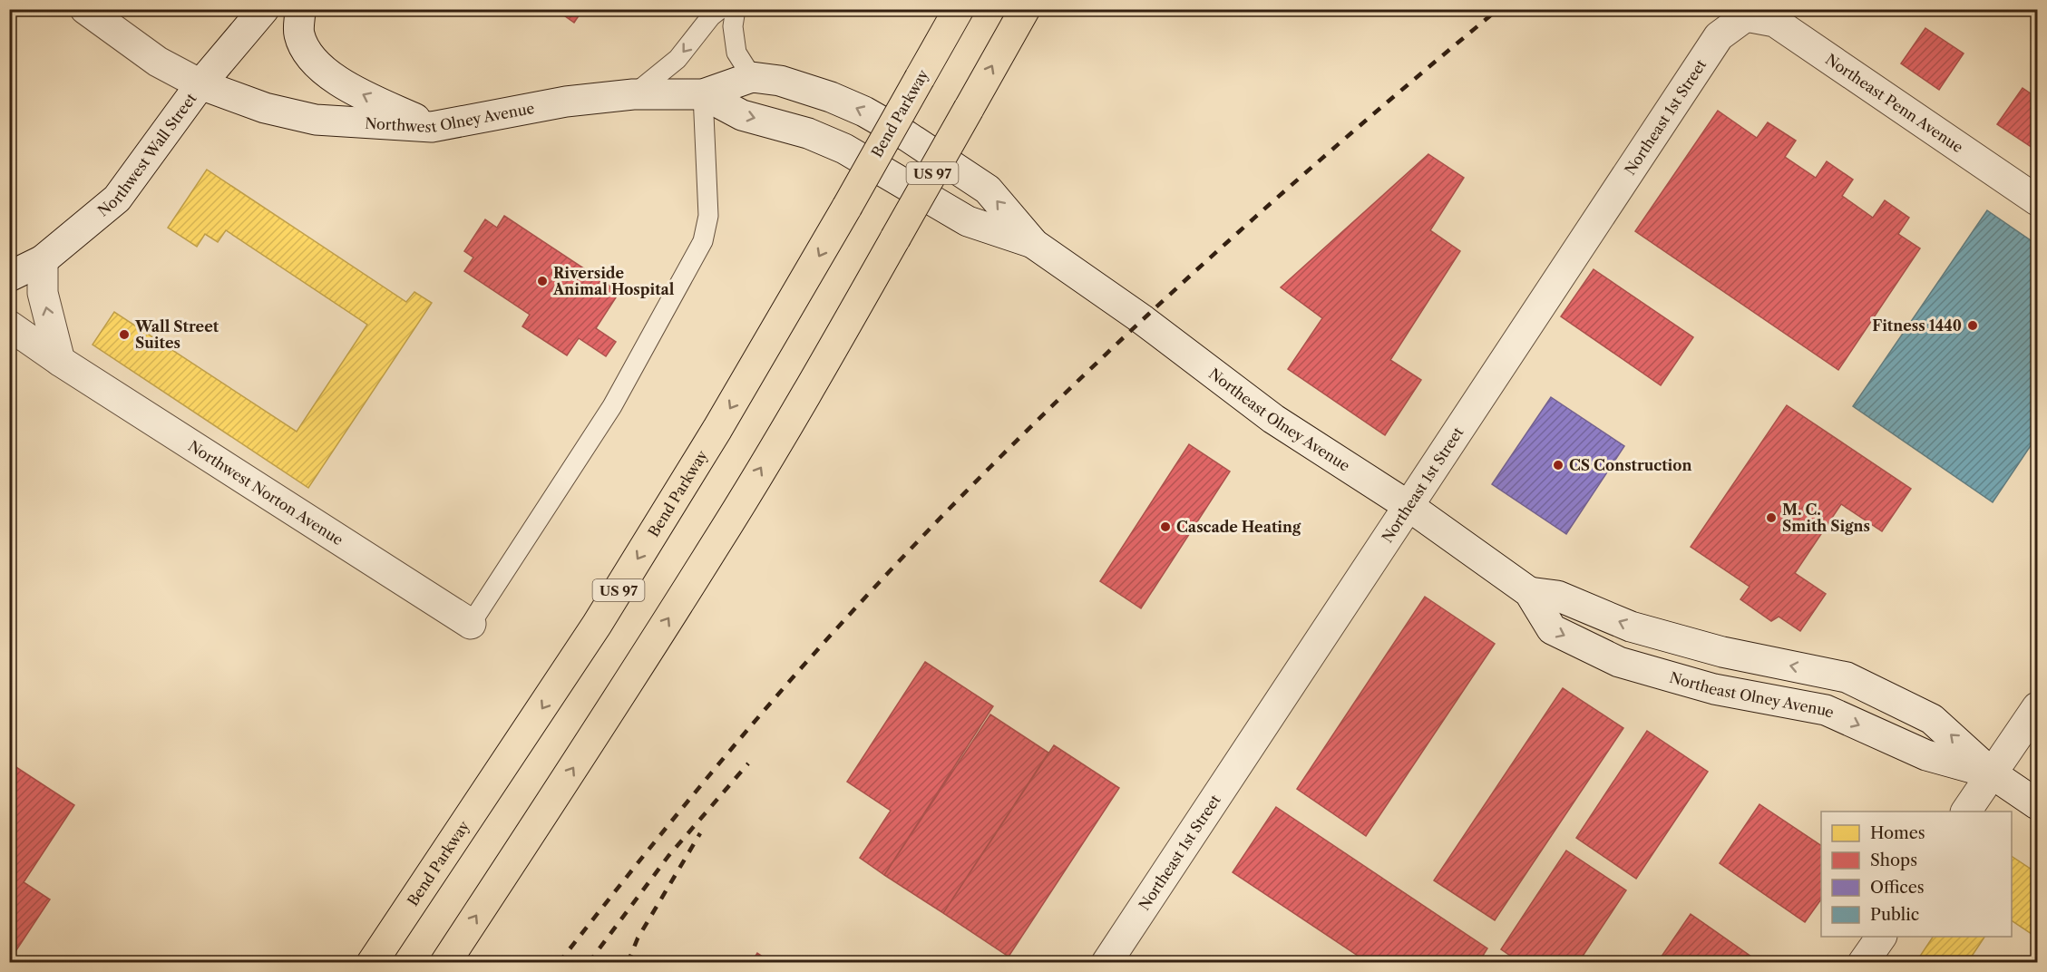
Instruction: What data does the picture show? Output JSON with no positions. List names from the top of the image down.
{
  "streets": {
    "highway": ["Bend Parkway", "US 97"],
    "main road": [
      "Northeast Penn Avenue",
      "Northwest Olney Avenue",
      "Northeast 1st Street",
      "Northwest Wall Street",
      "Northeast Olney Avenue",
      "Northwest Norton Avenue"
    ]
  },
  "crossings": [
    ["Northeast Penn Avenue", "Northeast 1st Street"],
    ["Northwest Olney Avenue", "Northwest Wall Street"],
    ["Northwest Olney Avenue", "Northeast Olney Avenue"],
    ["Northeast 1st Street", "Northeast Olney Avenue"]
  ],
  "places": [
    "Riverside Animal Hospital",
    "Fitness 1440",
    "Wall Street Suites",
    "CS Construction",
    "M. C. Smith Signs",
    "Cascade Heating"
  ],
  "legend": [
    "Homes",
    "Shops",
    "Offices",
    "Public"
  ]
}
